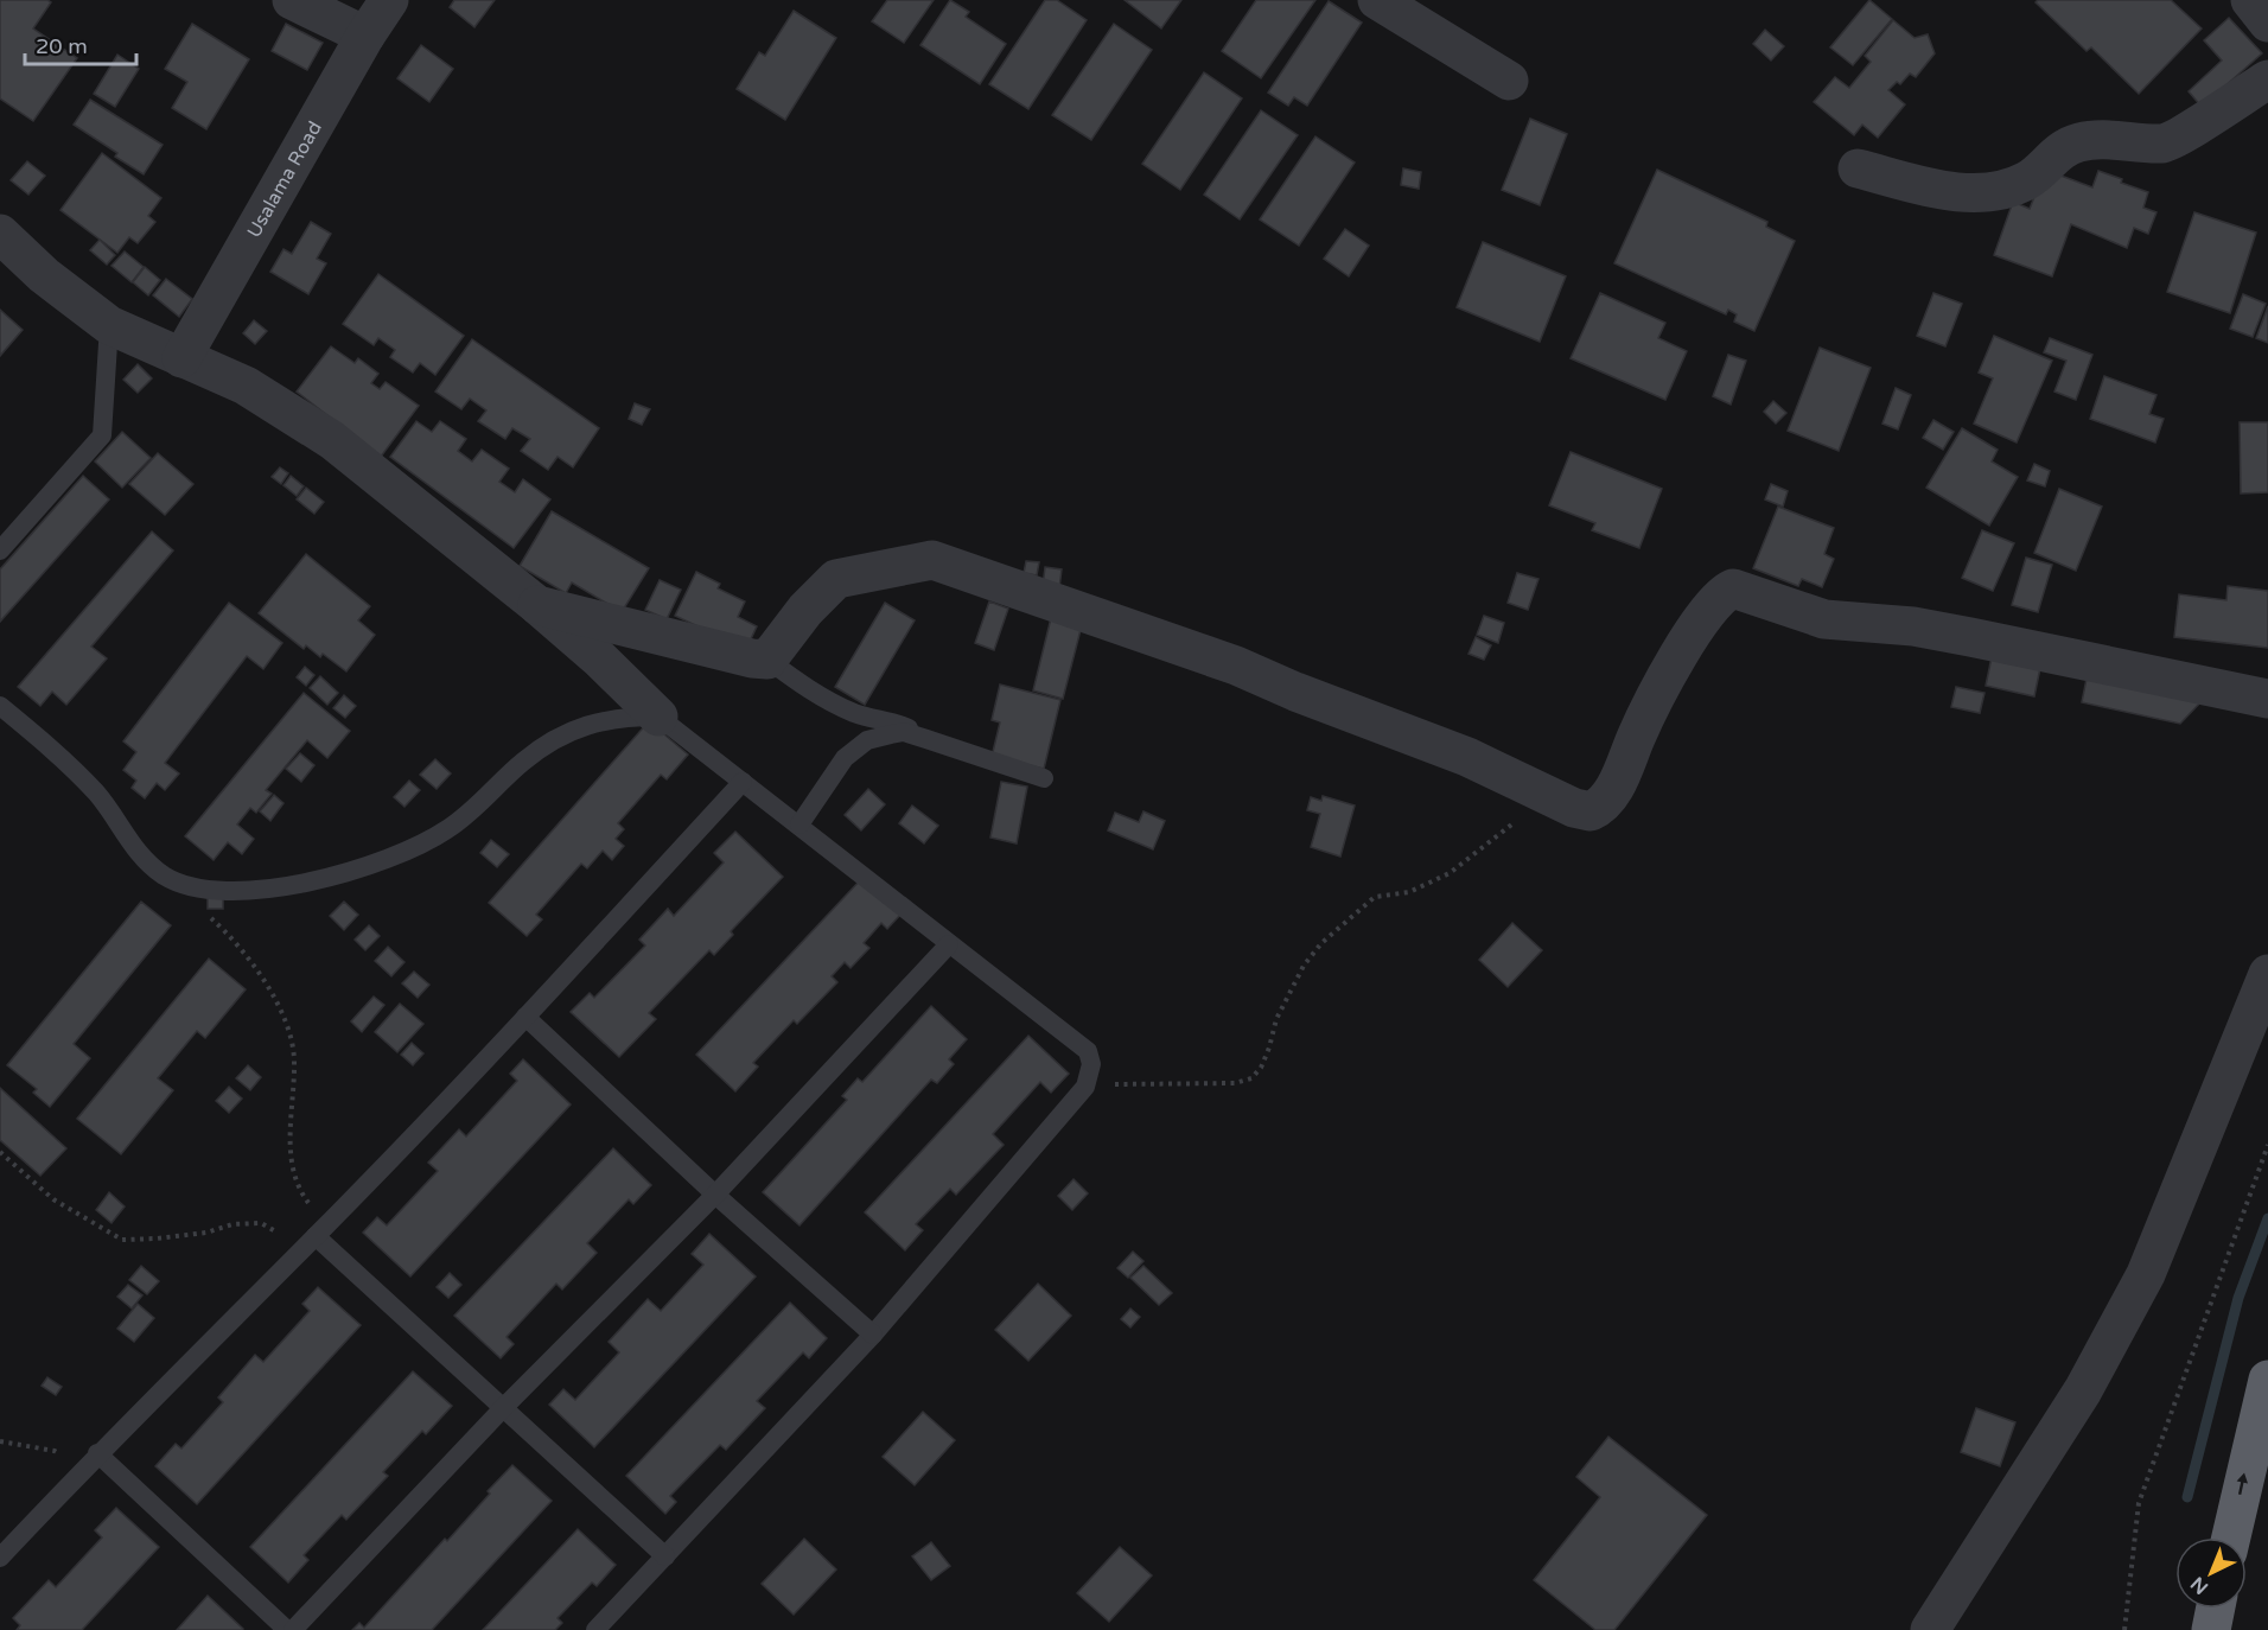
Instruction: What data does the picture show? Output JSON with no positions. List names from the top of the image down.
{
  "streets": {
    "street": ["Usalama Road"]
  },
  "scale_bar": "20 m",
  "north": "bottom left"
}
